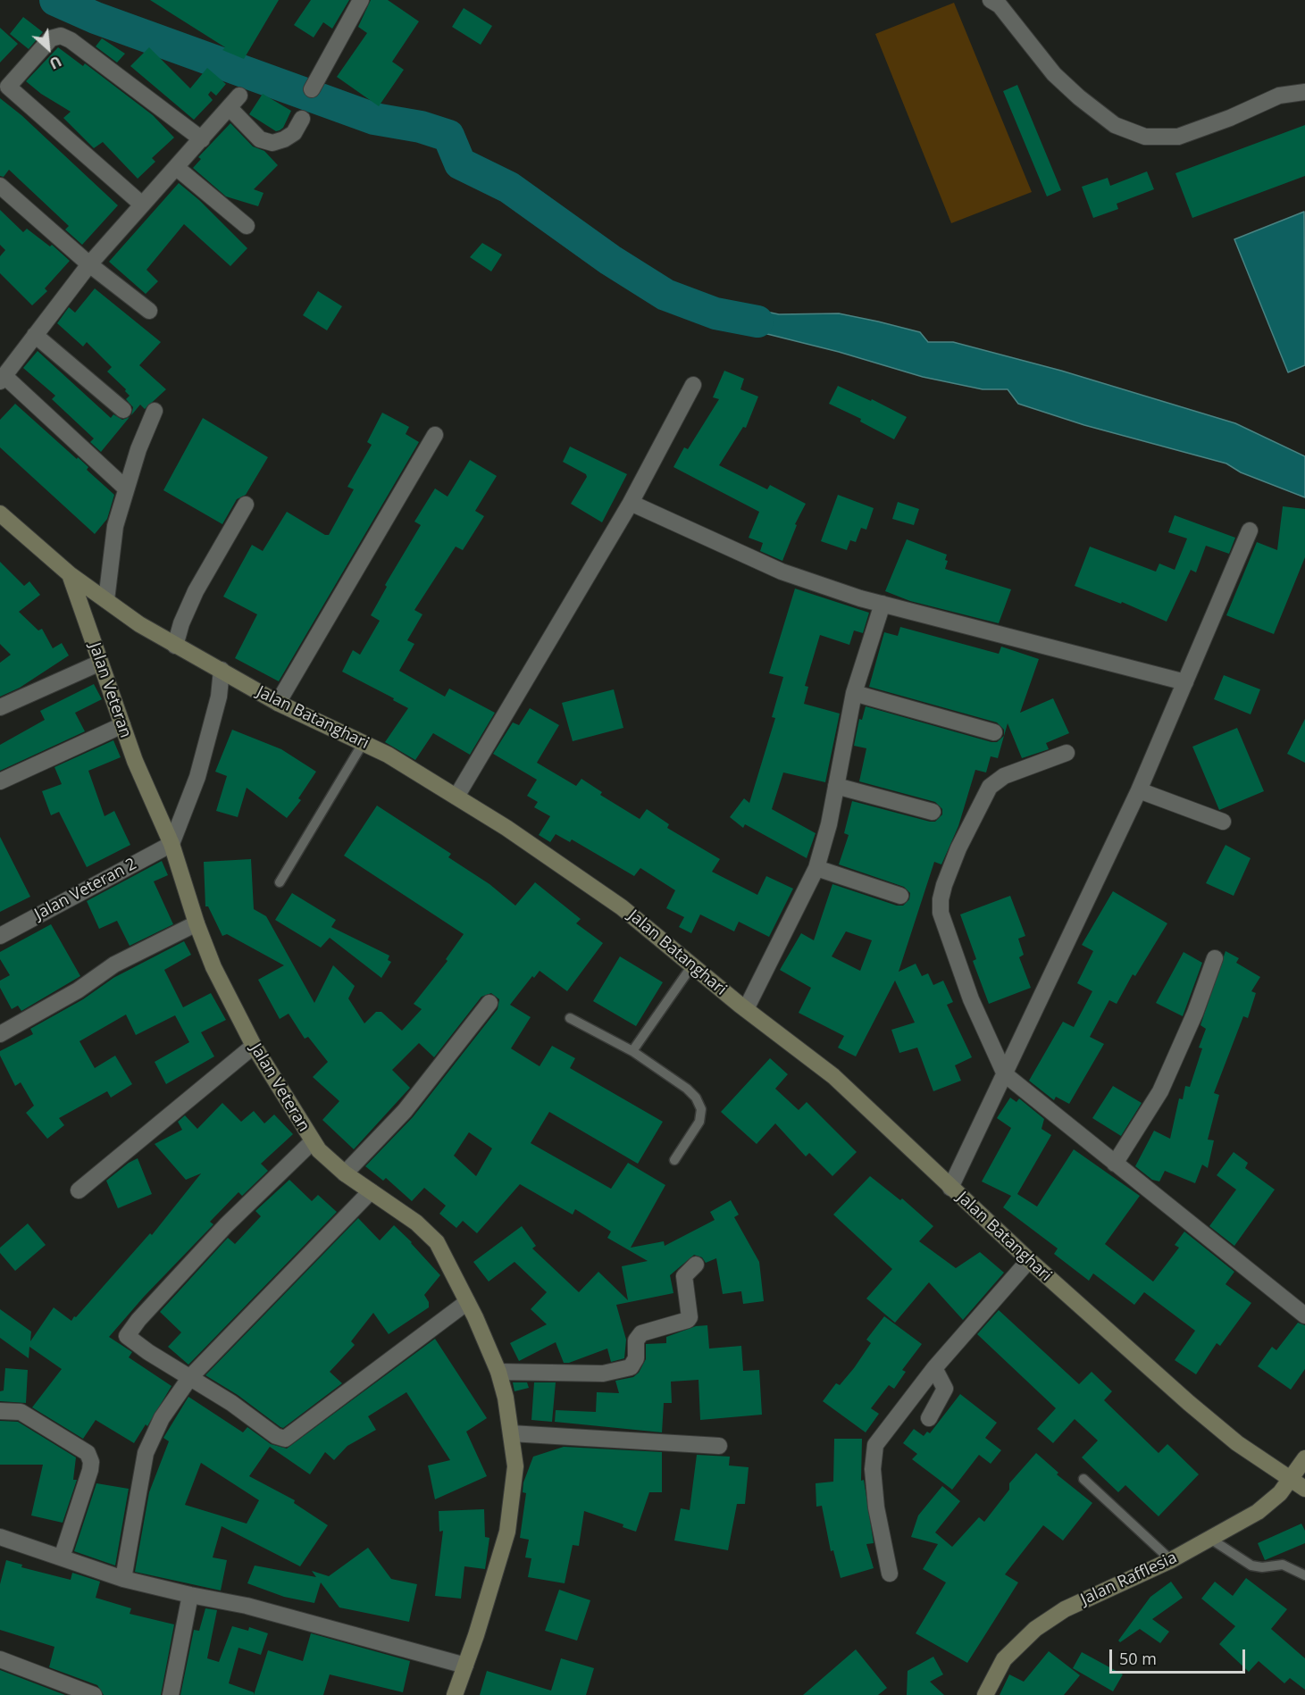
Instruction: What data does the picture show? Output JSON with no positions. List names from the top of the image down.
{
  "streets": {
    "street": [
      "Jalan Veteran",
      "Jalan Batanghari",
      "Jalan Veteran 2",
      "Jalan Rafflesia"
    ]
  },
  "crossings": [
    ["Jalan Veteran", "Jalan Batanghari"],
    ["Jalan Veteran", "Jalan Veteran 2"],
    ["Jalan Batanghari", "Jalan Rafflesia"]
  ],
  "scale_bar": "50 m",
  "north": "bottom right"
}
